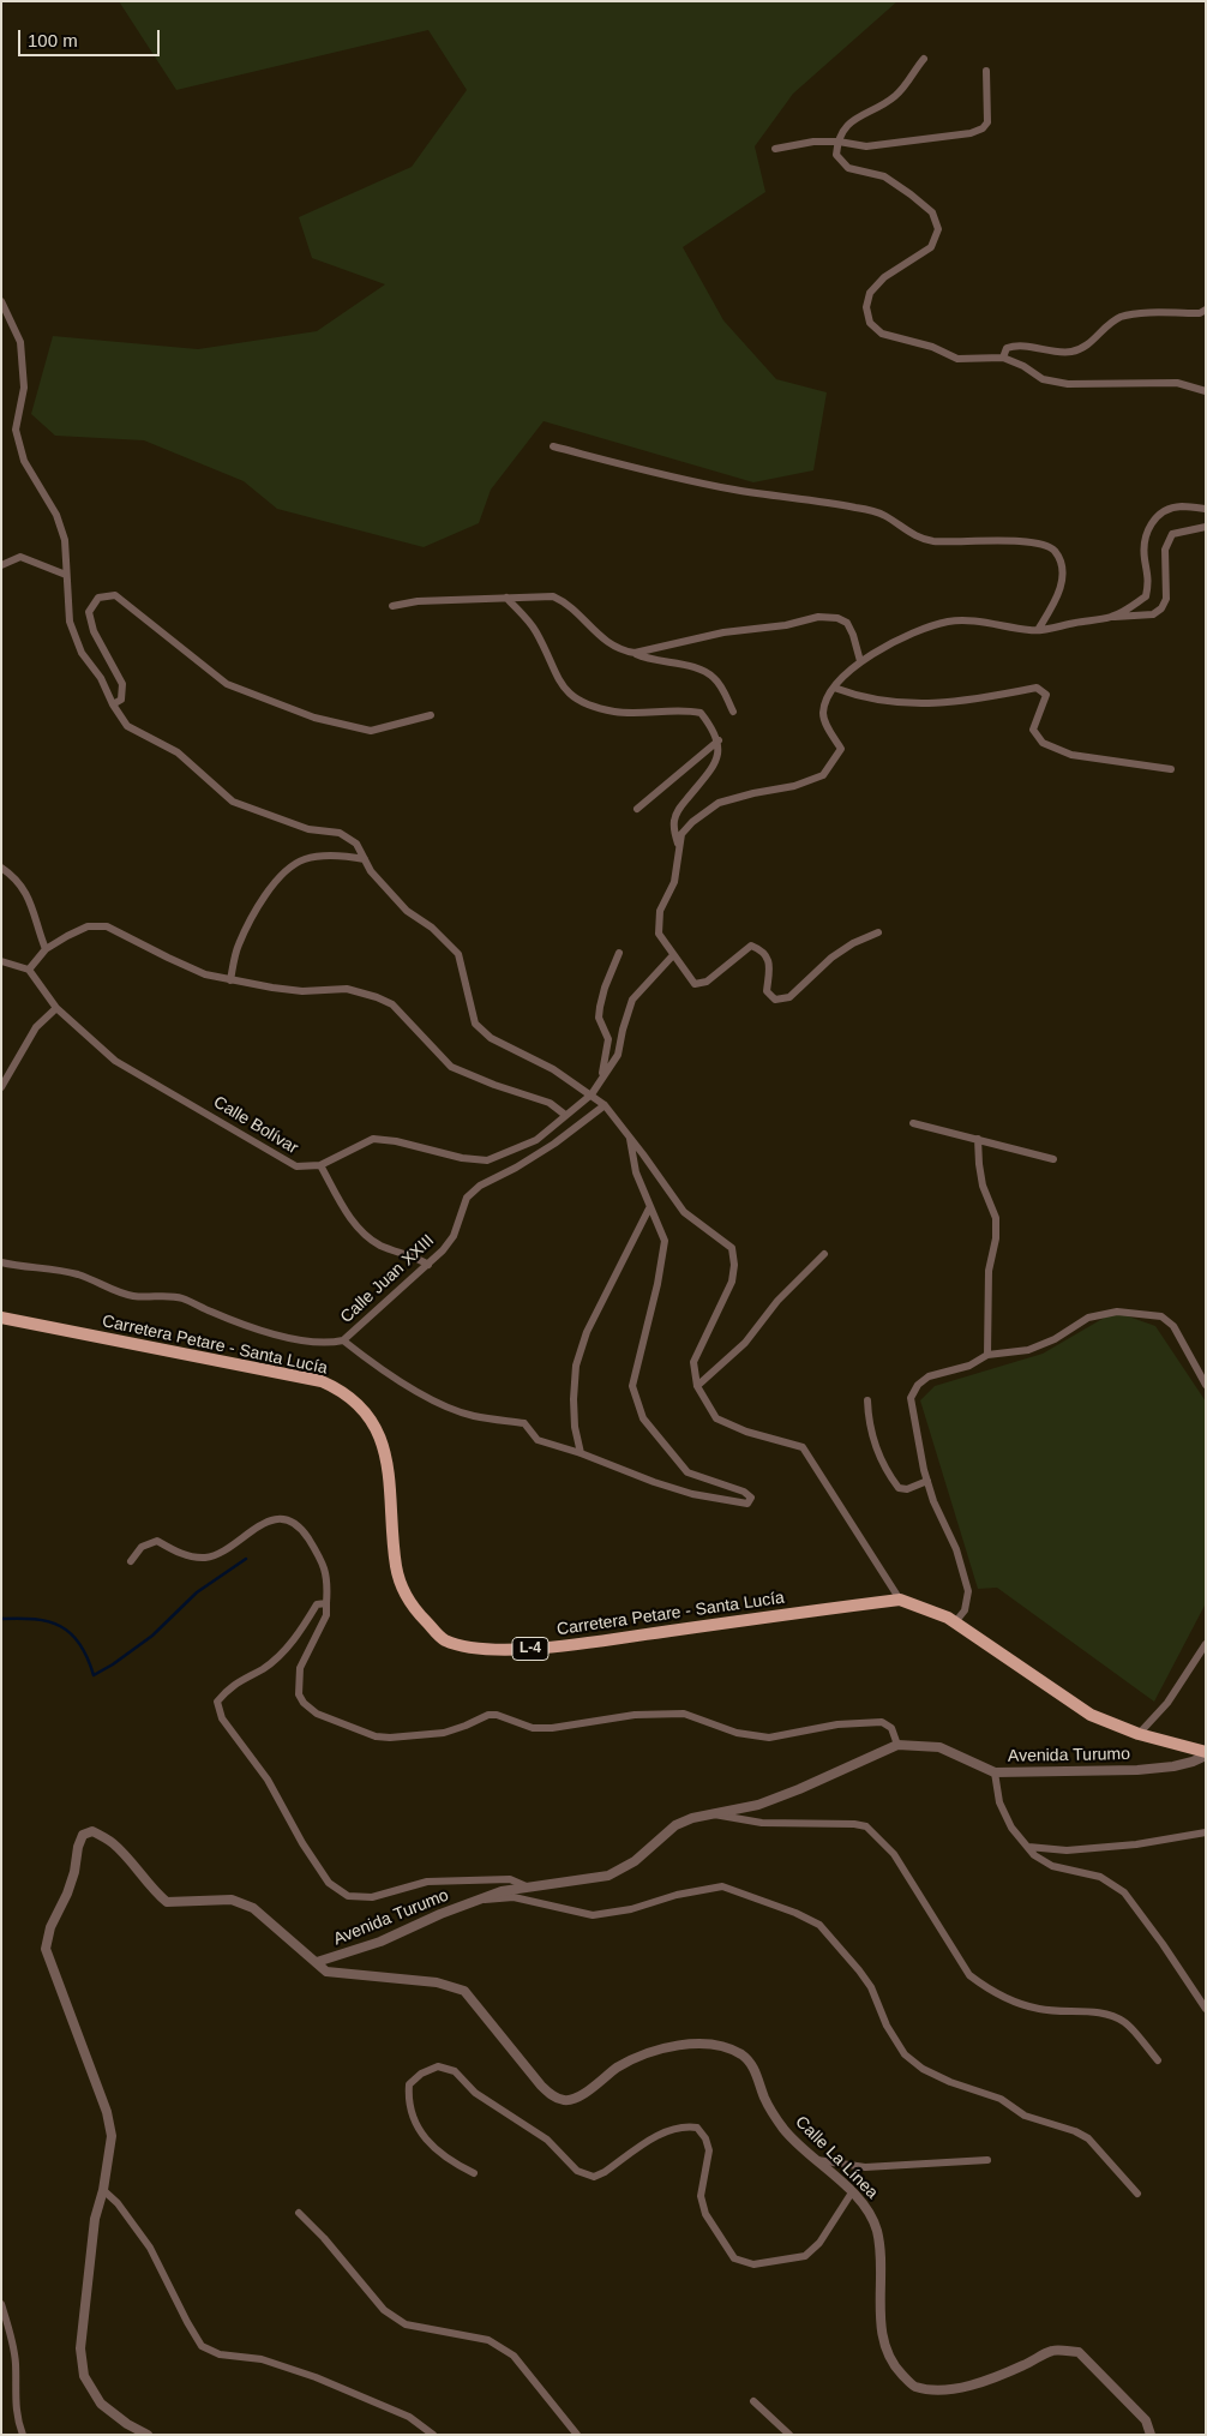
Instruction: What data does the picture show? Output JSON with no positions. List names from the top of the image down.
{
  "streets": {
    "main road": ["Carretera Petare - Santa Lucía", "L-4"],
    "street": [
      "Calle Bolívar",
      "Calle Juan XXIII",
      "Avenida Turumo",
      "Calle La Línea"
    ]
  },
  "crossings": [
    ["Carretera Petare - Santa Lucía", "Avenida Turumo"],
    ["Avenida Turumo", "Calle La Línea"]
  ],
  "scale_bar": "100 m"
}
